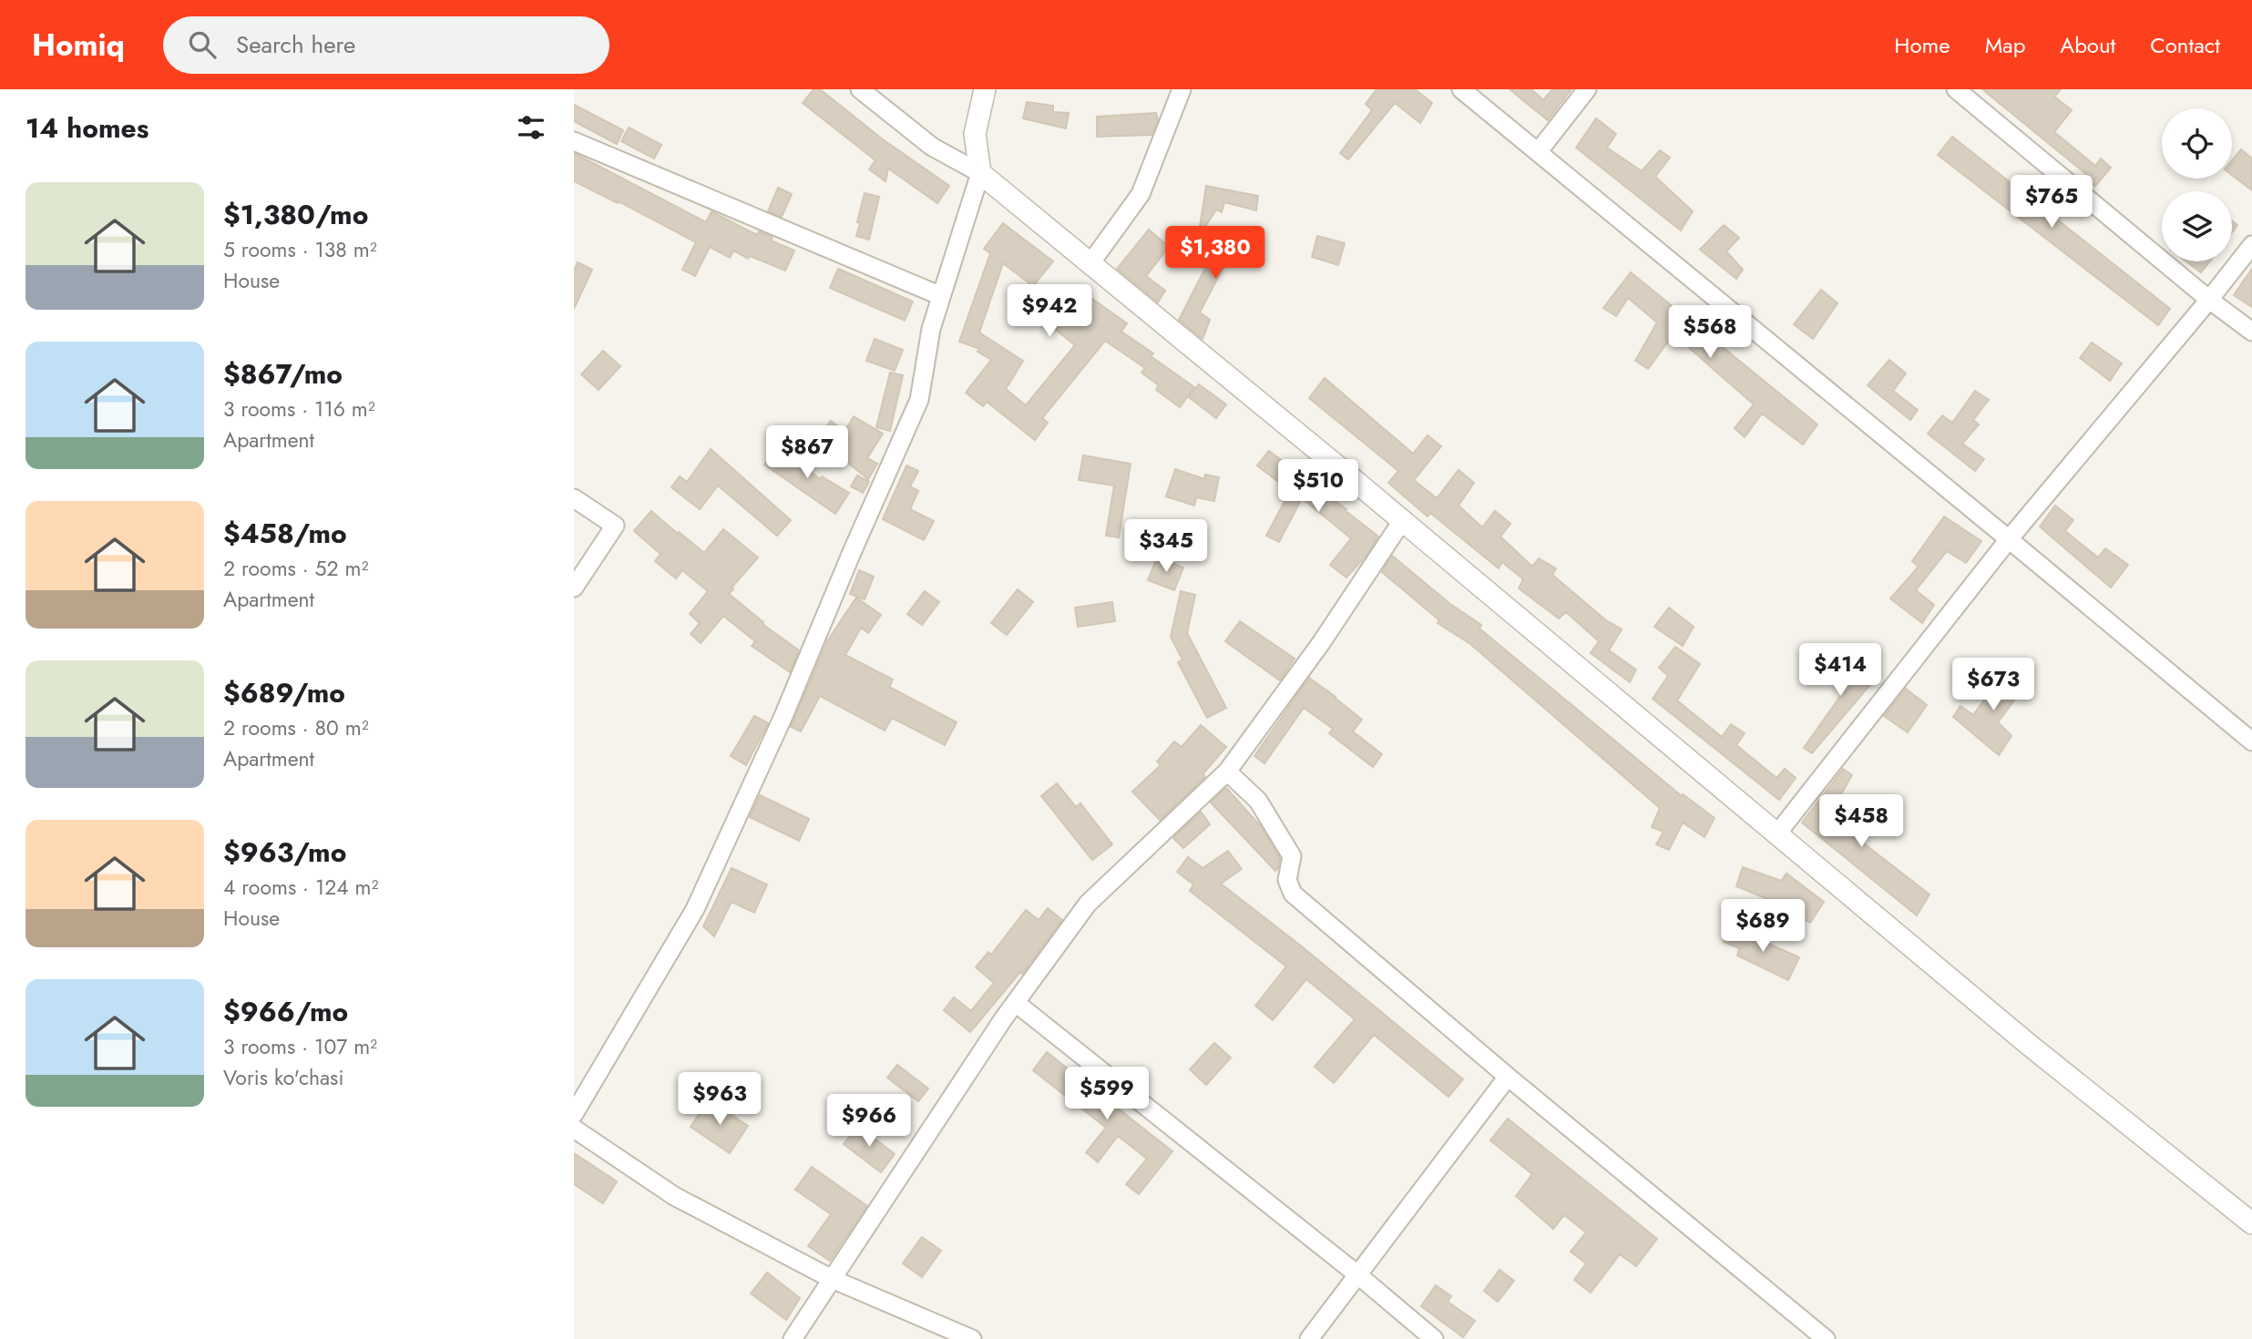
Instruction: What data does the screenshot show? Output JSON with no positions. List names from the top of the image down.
{
  "page": {
    "header": "Homiq",
    "search": "Search here",
    "nav": [
      "Home",
      "Map",
      "About",
      "Contact"
    ],
    "heading": "14 homes",
    "list": [
      {
        "name": "$1,380/mo",
        "note": "5 rooms · 138 m² · House"
      },
      {
        "name": "$867/mo",
        "note": "3 rooms · 116 m² · Apartment"
      },
      {
        "name": "$458/mo",
        "note": "2 rooms · 52 m² · Apartment"
      },
      {
        "name": "$689/mo",
        "note": "2 rooms · 80 m² · Apartment"
      },
      {
        "name": "$963/mo",
        "note": "4 rooms · 124 m² · House"
      },
      {
        "name": "$966/mo",
        "note": "3 rooms · 107 m² · Voris ko'chasi"
      }
    ],
    "price": [
      "$765",
      "$1,380",
      "$942",
      "$568",
      "$867",
      "$510",
      "$345",
      "$414",
      "$673",
      "$458",
      "$689",
      "$599",
      "$963",
      "$966"
    ]
  }
}
